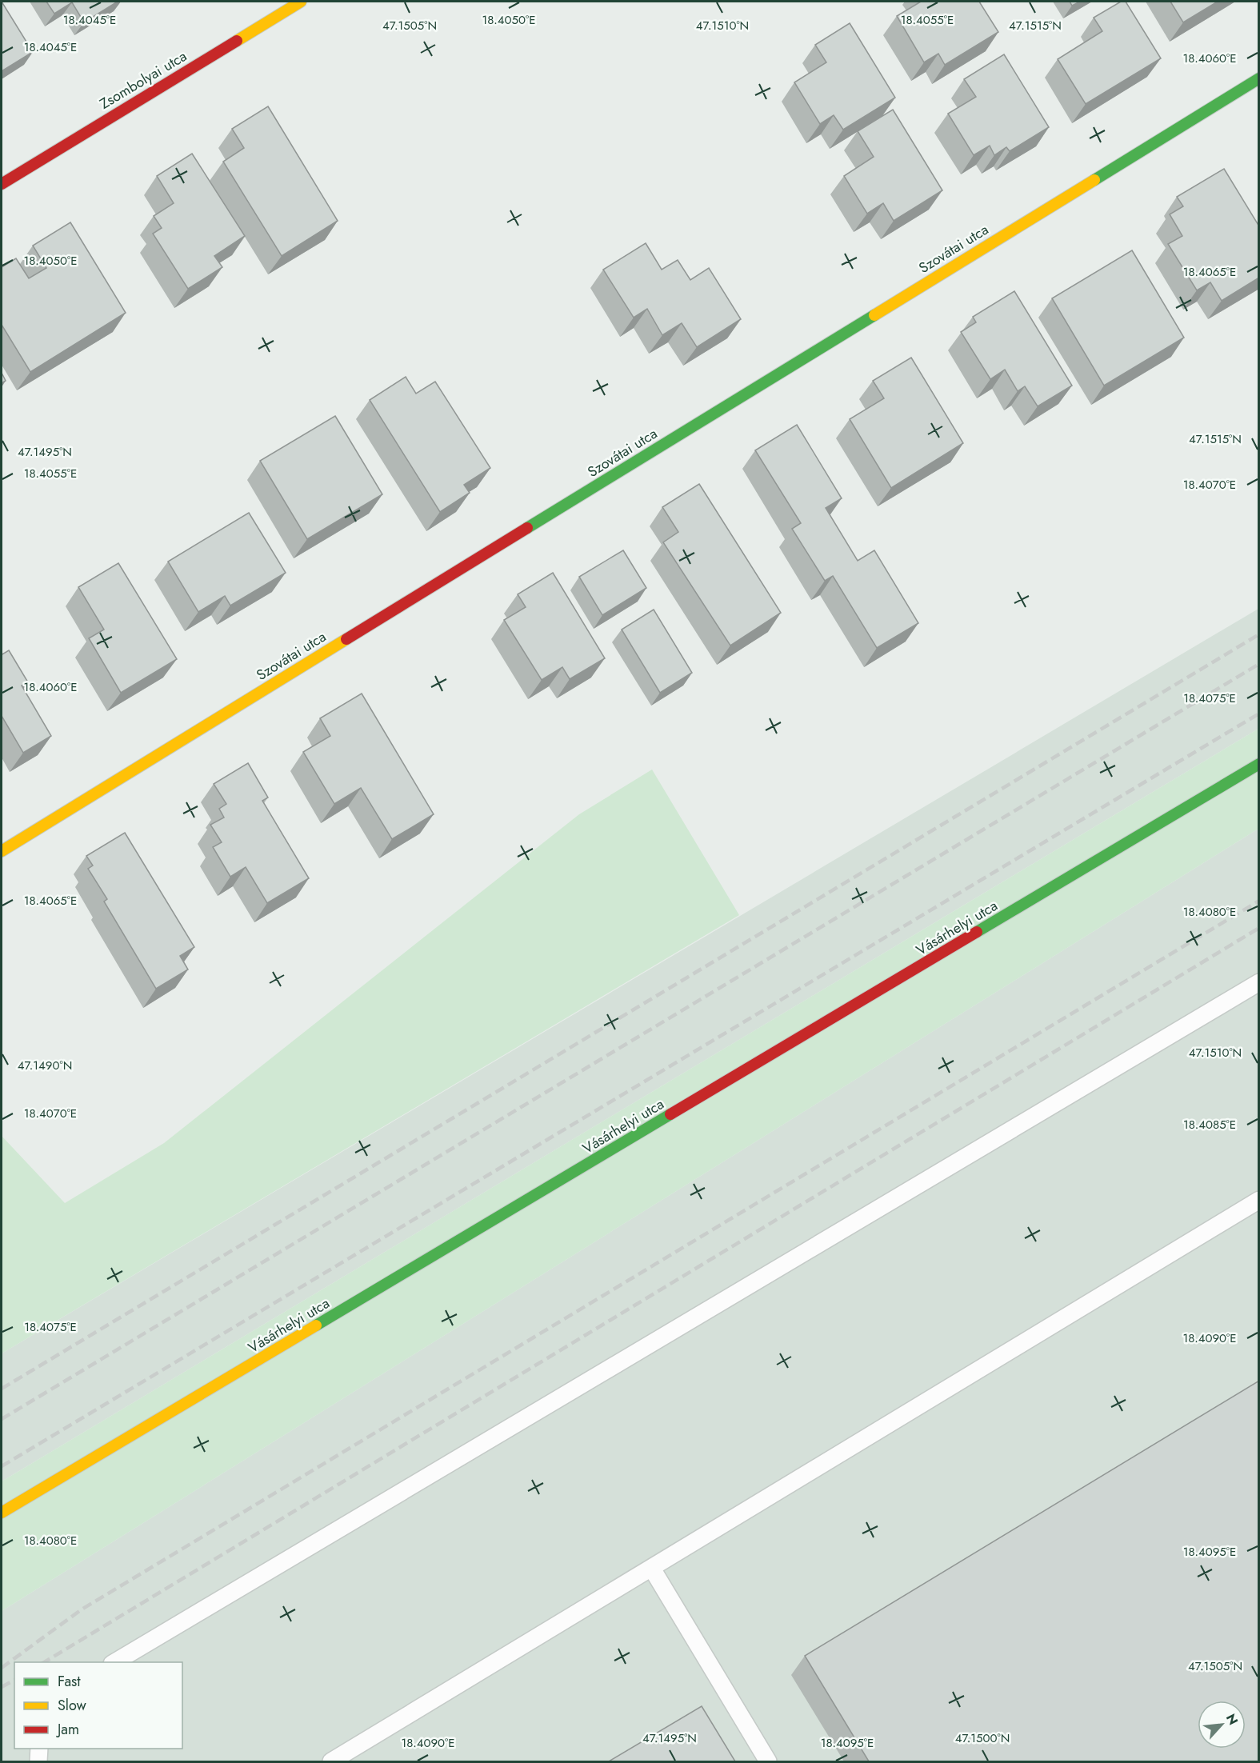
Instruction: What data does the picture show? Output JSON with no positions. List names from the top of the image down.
{
  "streets": {
    "street": ["Zsombolyai utca", "Szovátai utca", "Vásárhelyi utca"]
  },
  "legend": ["Fast", "Slow", "Jam"],
  "north": "top right",
  "coordinates": [
    "18.4045°E",
    "18.4050°E",
    "18.4055°E",
    "47.1505°N",
    "47.1510°N",
    "47.1515°N",
    "18.4060°E",
    "18.4065°E",
    "47.1495°N",
    "18.4070°E",
    "18.4075°E",
    "18.4080°E",
    "47.1490°N",
    "18.4085°E",
    "18.4090°E",
    "18.4095°E",
    "47.1500°N"
  ]
}
